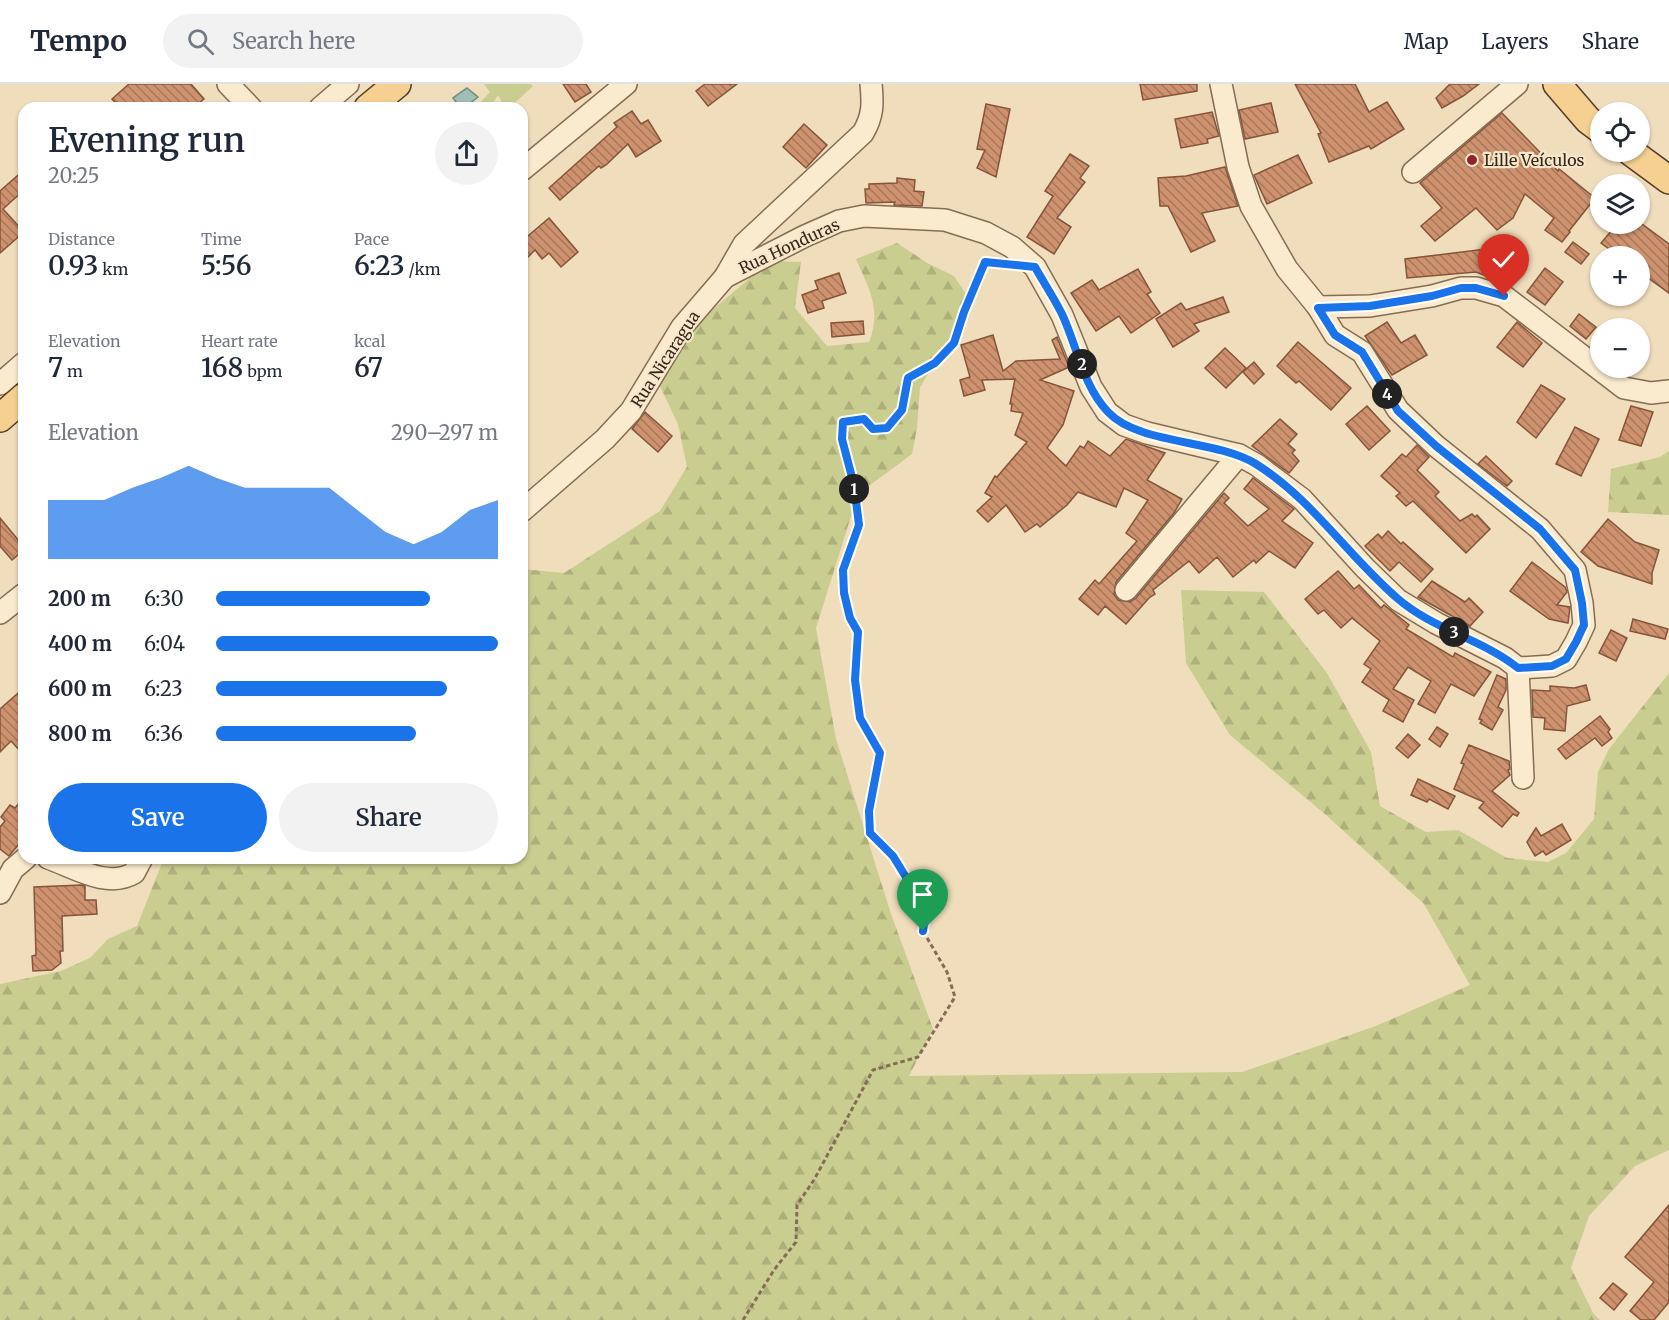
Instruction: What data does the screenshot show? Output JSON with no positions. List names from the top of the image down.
{
  "streets": {
    "street": ["Rua Honduras", "Rua Nicaragua"]
  },
  "crossings": [
    ["Rua Honduras", "Rua Nicaragua"]
  ],
  "places": ["Lille Veículos"],
  "page": {
    "header": "Tempo",
    "search": "Search here",
    "nav": ["Map", "Layers", "Share"],
    "map_buttons": ["+", "−"],
    "heading": ["Evening run", "20:25"],
    "stats": [
      ["Distance", "0.93 km"],
      ["Time", "5:56"],
      ["Pace", "6:23 /km"],
      ["Elevation", "7 m"],
      ["Heart rate", "168 bpm"],
      ["kcal", "67"]
    ],
    "pins": [
      "2",
      "4",
      "1",
      "3"
    ],
    "chart": ["Elevation", "290–297 m"],
    "list": [
      {
        "name": "200 m",
        "note": "6:30"
      },
      {
        "name": "400 m",
        "note": "6:04"
      },
      {
        "name": "600 m",
        "note": "6:23"
      },
      {
        "name": "800 m",
        "note": "6:36"
      }
    ],
    "buttons": ["Save", "Share"]
  }
}
